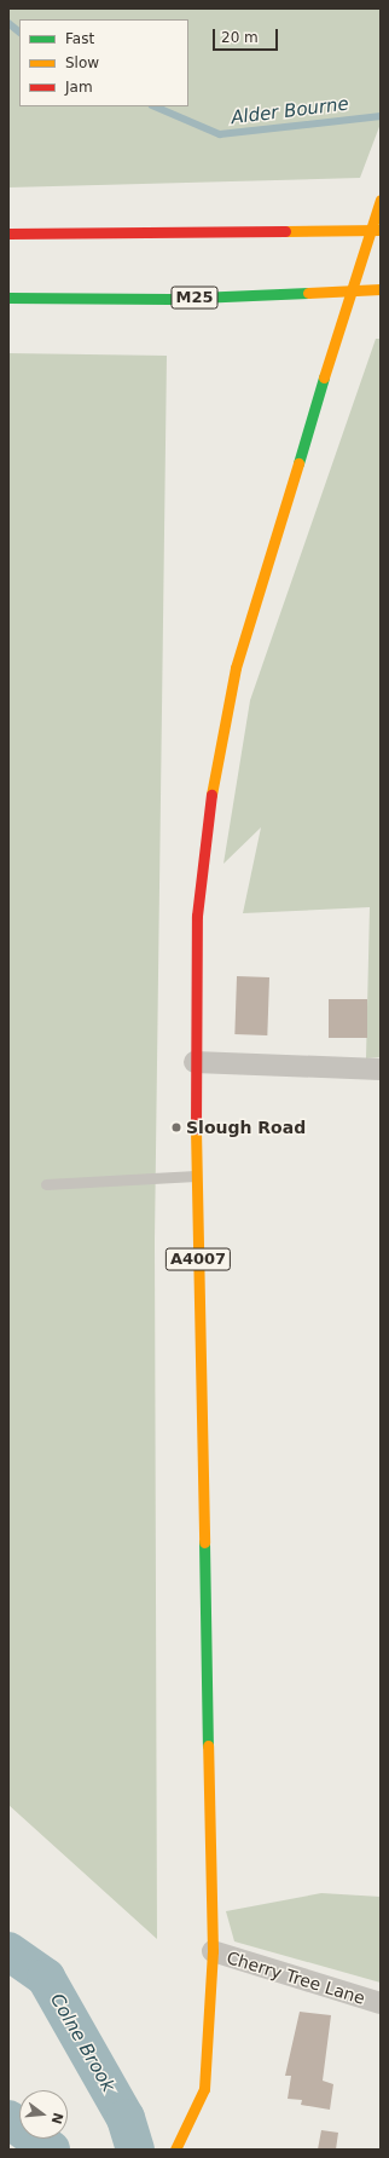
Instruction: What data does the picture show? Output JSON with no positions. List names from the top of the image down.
{
  "streets": {
    "main road": ["M25", "A4007"],
    "street": ["Cherry Tree Lane"]
  },
  "crossings": [
    ["A4007", "Cherry Tree Lane"]
  ],
  "water": ["Alder Bourne", "Colne Brook"],
  "places": ["Slough Road"],
  "legend": ["Fast", "Slow", "Jam"],
  "scale_bar": "20 m",
  "north": "right"
}
